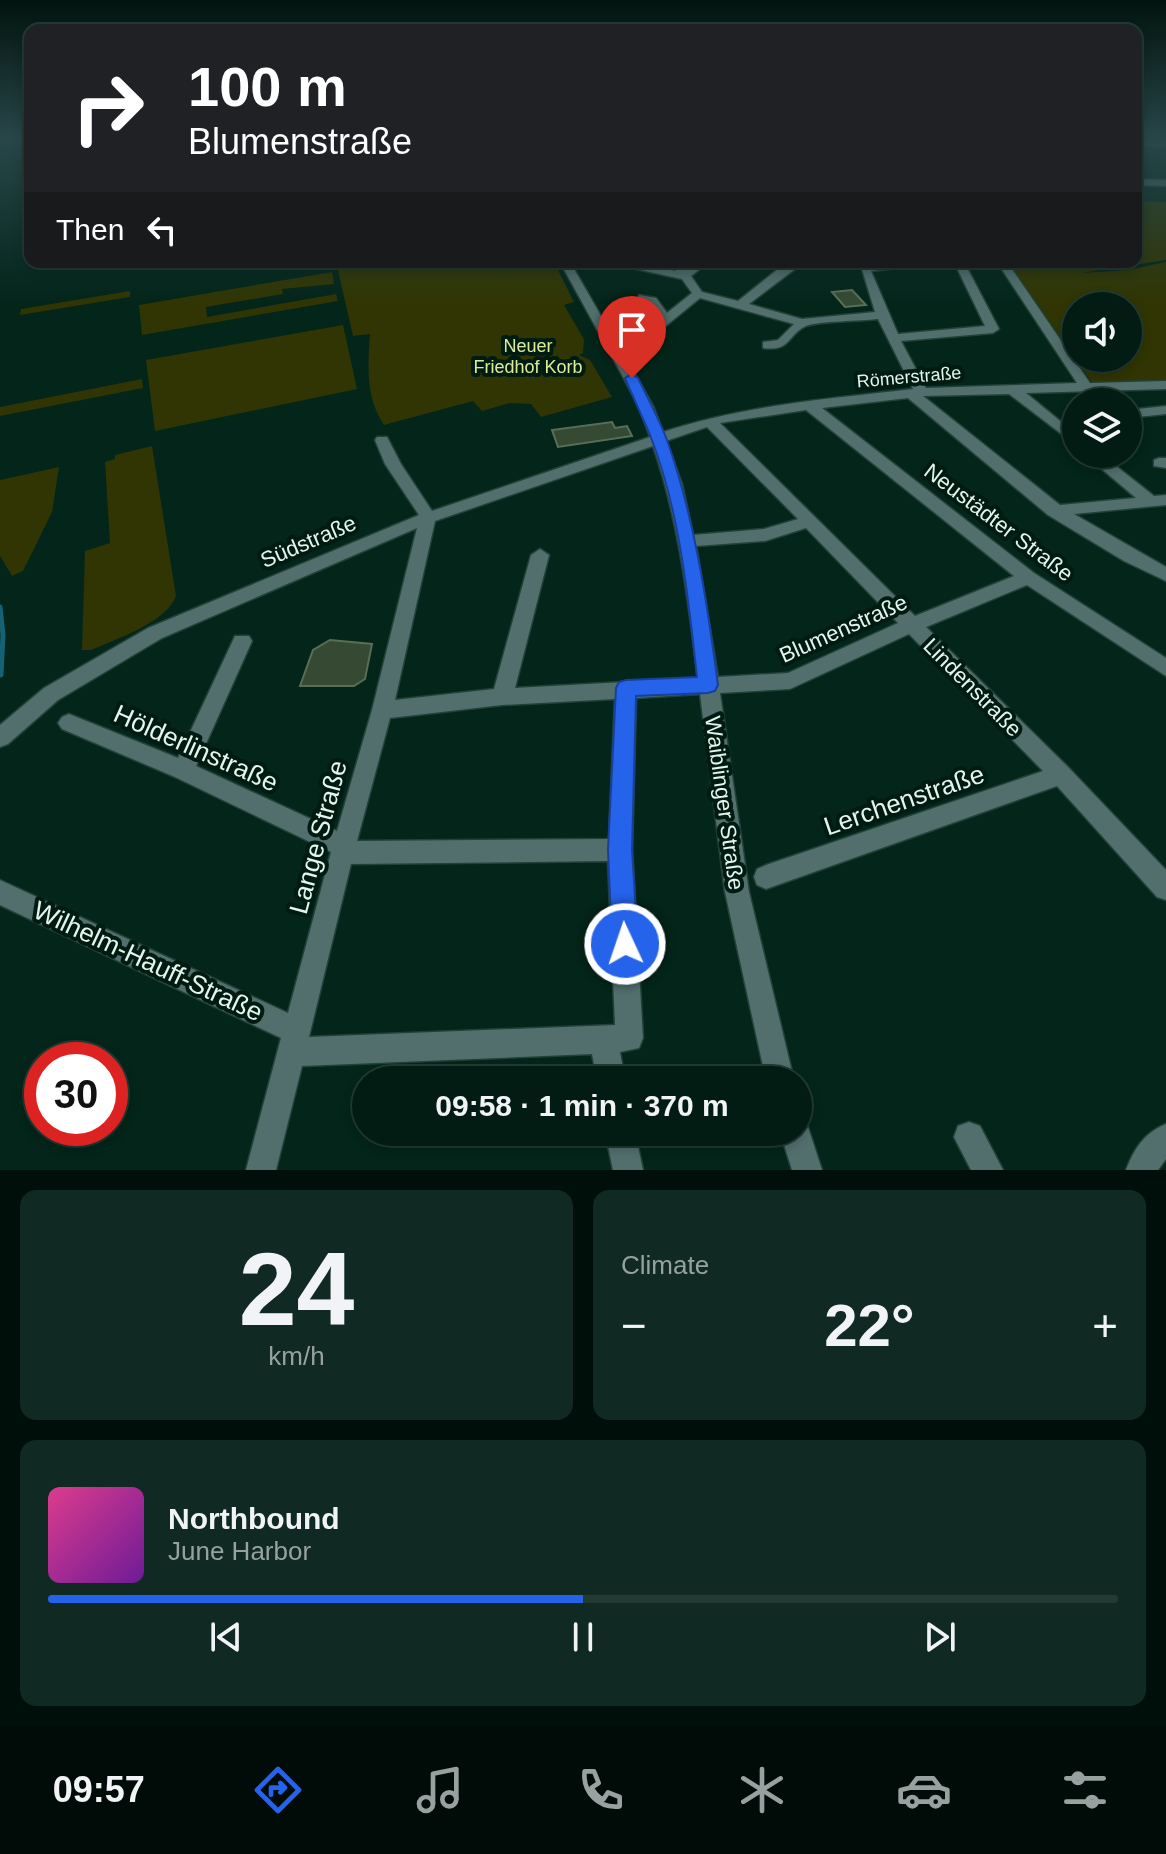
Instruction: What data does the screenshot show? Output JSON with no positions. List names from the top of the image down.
{
  "streets": {
    "street": [
      "Römerstraße",
      "Neustädter Straße",
      "Südstraße",
      "Blumenstraße",
      "Lindenstraße",
      "Hölderlinstraße",
      "Lerchenstraße",
      "Waiblinger Straße",
      "Lange Straße",
      "Wilhelm-Hauff-Straße"
    ]
  },
  "crossings": [
    ["Römerstraße", "Neustädter Straße"],
    ["Römerstraße", "Südstraße"],
    ["Römerstraße", "Lindenstraße"],
    ["Römerstraße", "Waiblinger Straße"],
    ["Neustädter Straße", "Blumenstraße"],
    ["Südstraße", "Waiblinger Straße"],
    ["Südstraße", "Lange Straße"],
    ["Blumenstraße", "Lindenstraße"],
    ["Blumenstraße", "Waiblinger Straße"],
    ["Blumenstraße", "Lange Straße"],
    ["Lindenstraße", "Lerchenstraße"],
    ["Hölderlinstraße", "Lange Straße"],
    ["Lange Straße", "Wilhelm-Hauff-Straße"]
  ],
  "parks": ["Neuer Friedhof Korb"],
  "page": {
    "turn": ["100 m", "Blumenstraße"],
    "then": "Then",
    "limit": "30",
    "trip": "09:58 · 1 min · 370 m",
    "tile": [
      ["24", "km/h"],
      "Climate"
    ],
    "heat": ["−", "22°", "+"],
    "song": ["Northbound", "June Harbor"],
    "tabs": "09:57"
  }
}
